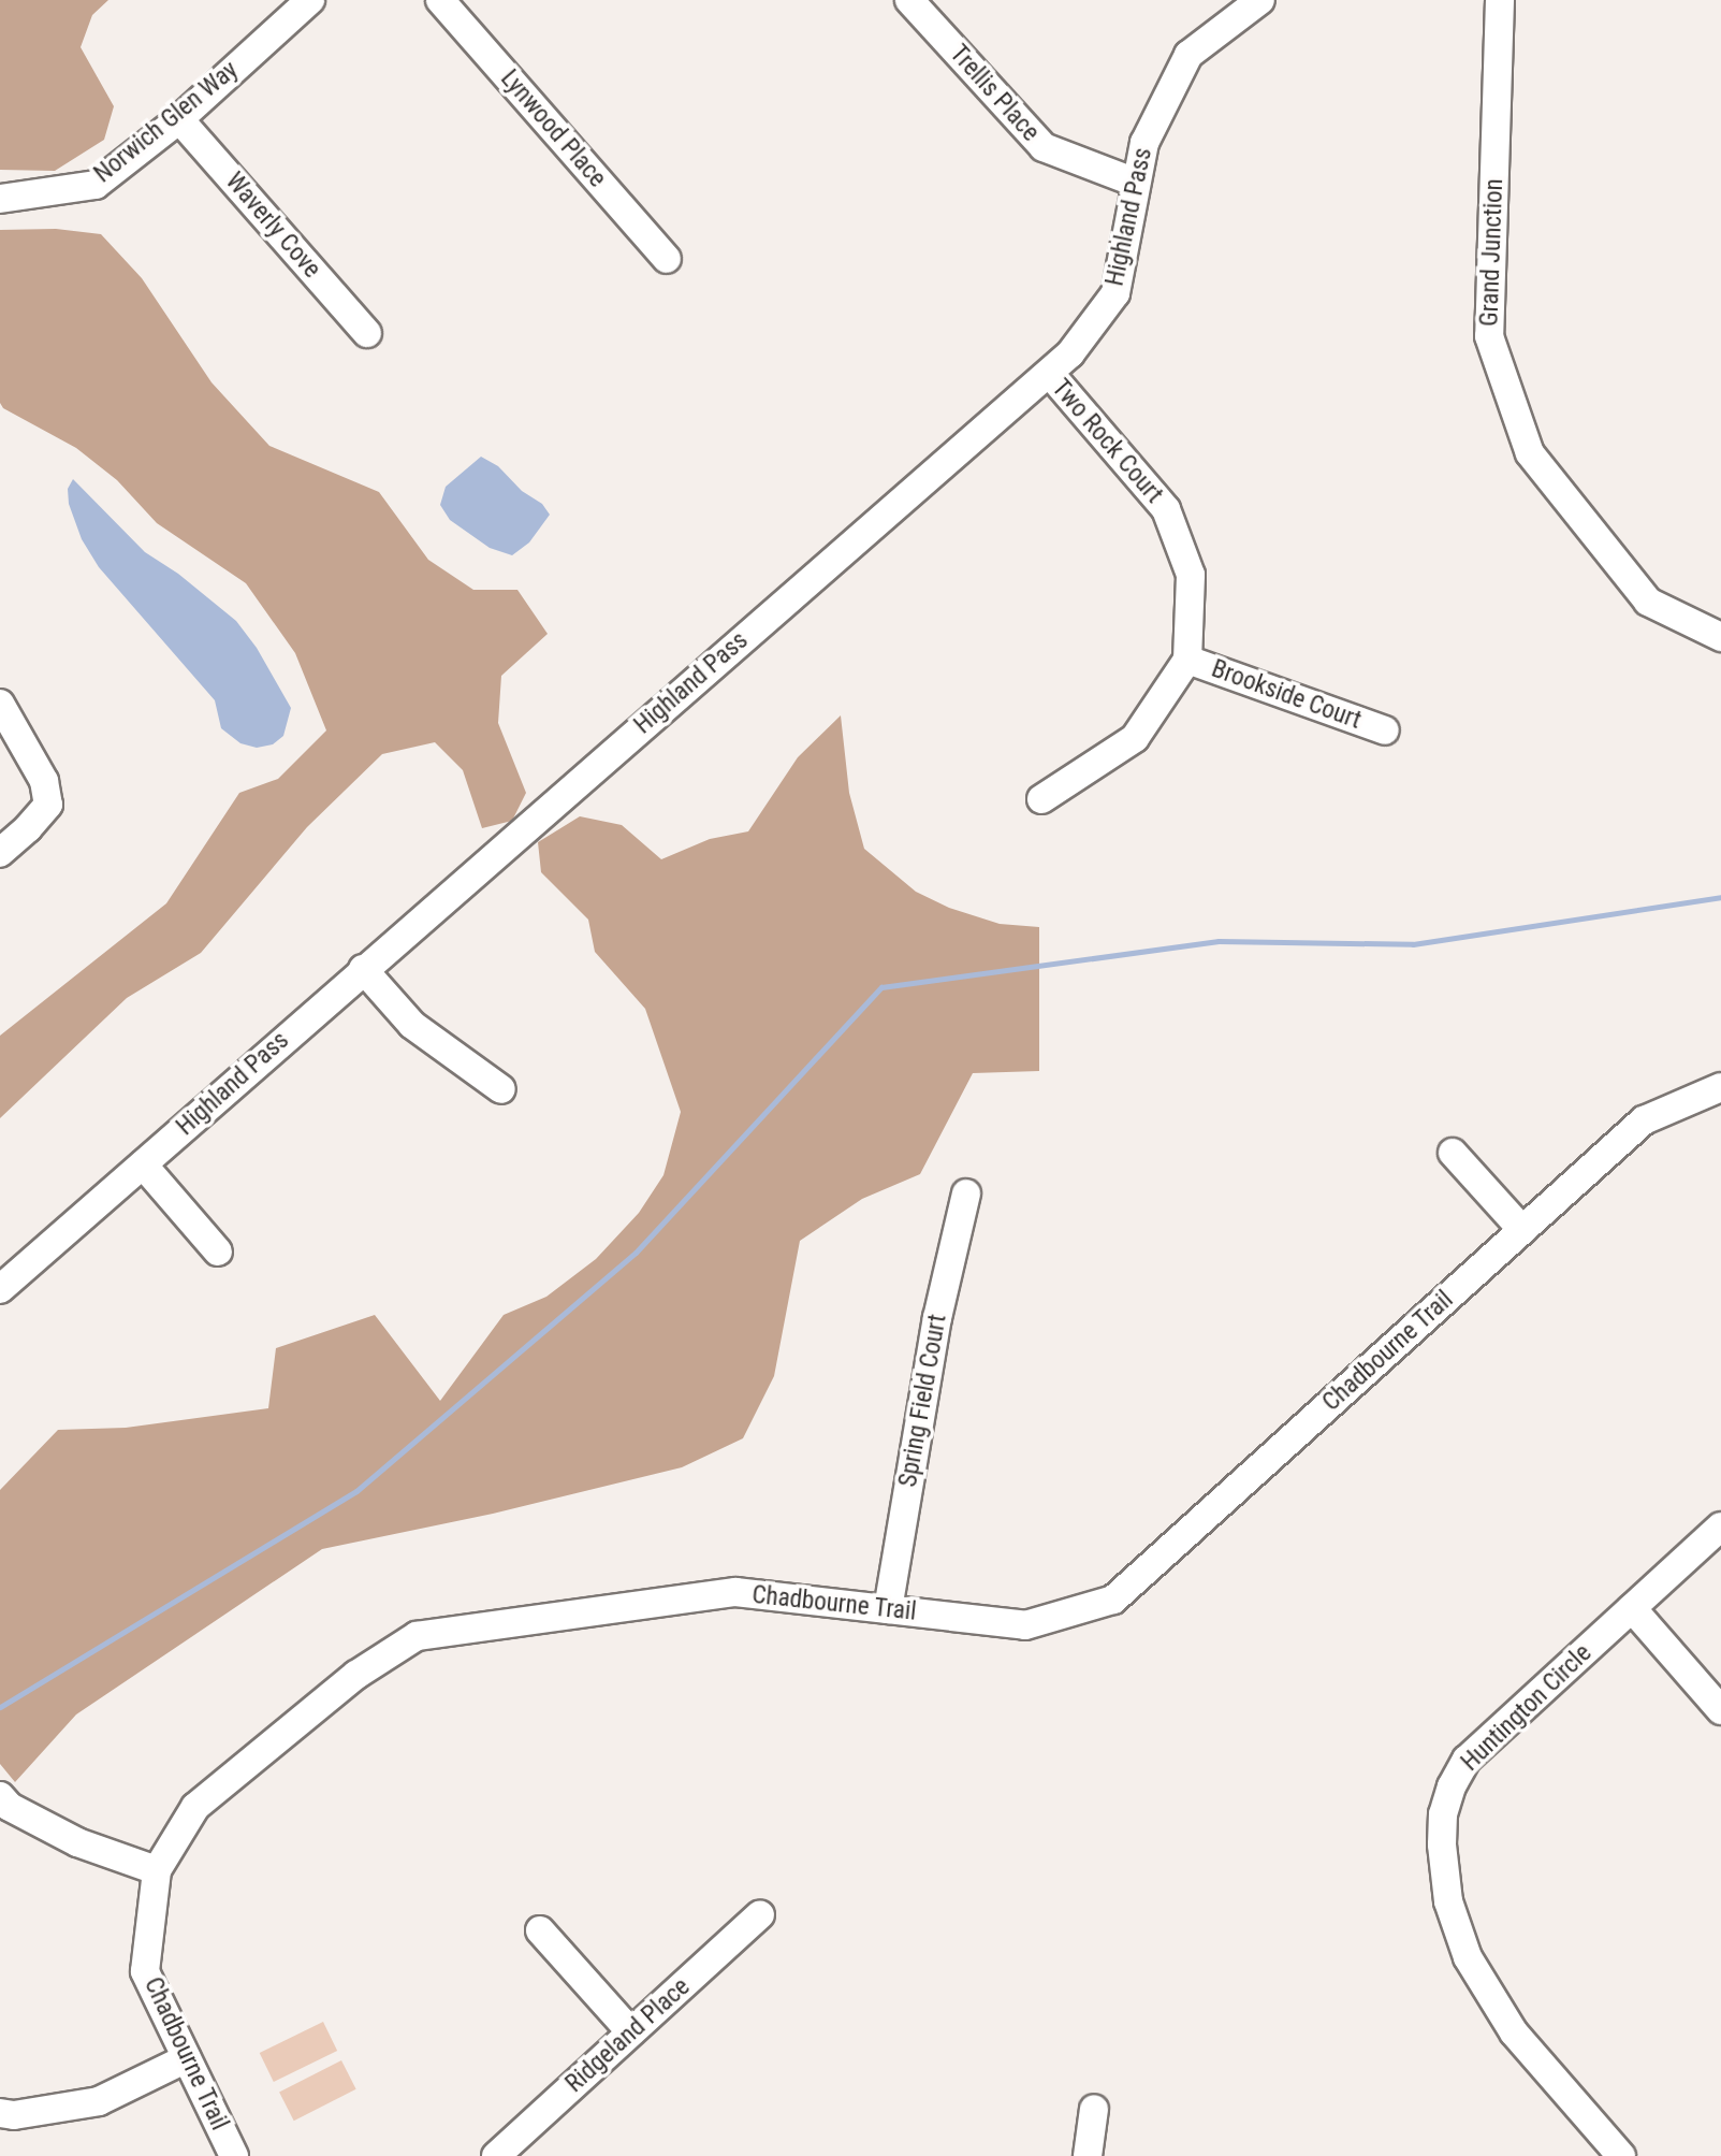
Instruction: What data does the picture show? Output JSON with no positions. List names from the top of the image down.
{
  "streets": {
    "street": [
      "Trellis Place",
      "Norwich Glen Way",
      "Lynwood Place",
      "Highland Pass",
      "Waverly Cove",
      "Grand Junction",
      "Two Rock Court",
      "Brookside Court",
      "Chadbourne Trail",
      "Spring Field Court",
      "Huntington Circle",
      "Ridgeland Place"
    ]
  },
  "crossings": [
    ["Trellis Place", "Highland Pass"],
    ["Norwich Glen Way", "Waverly Cove"],
    ["Highland Pass", "Two Rock Court"],
    ["Two Rock Court", "Brookside Court"],
    ["Chadbourne Trail", "Spring Field Court"]
  ]
}
